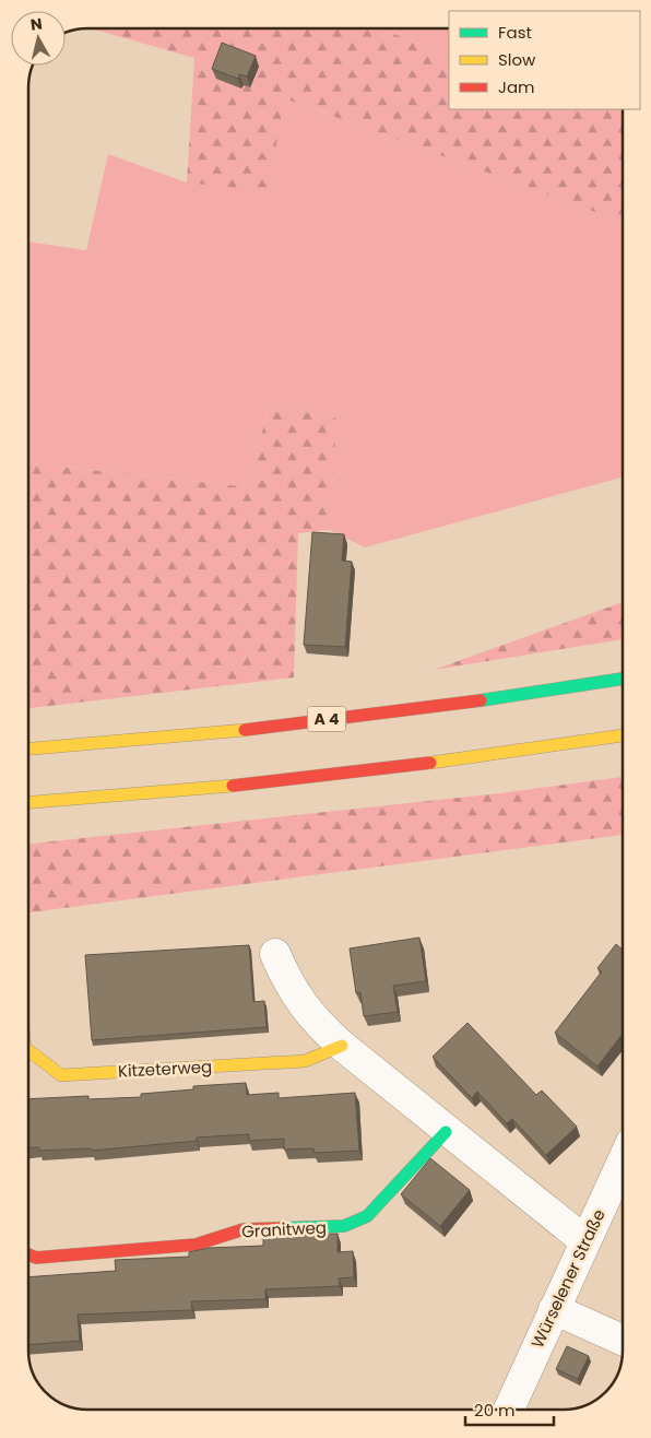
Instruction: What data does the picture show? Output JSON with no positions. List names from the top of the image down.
{
  "streets": {
    "main road": ["A 4", "Kitzeterweg", "Granitweg"],
    "street": ["Würselener Straße"]
  },
  "legend": ["Fast", "Slow", "Jam"],
  "scale_bar": "20 m",
  "north": "top"
}
